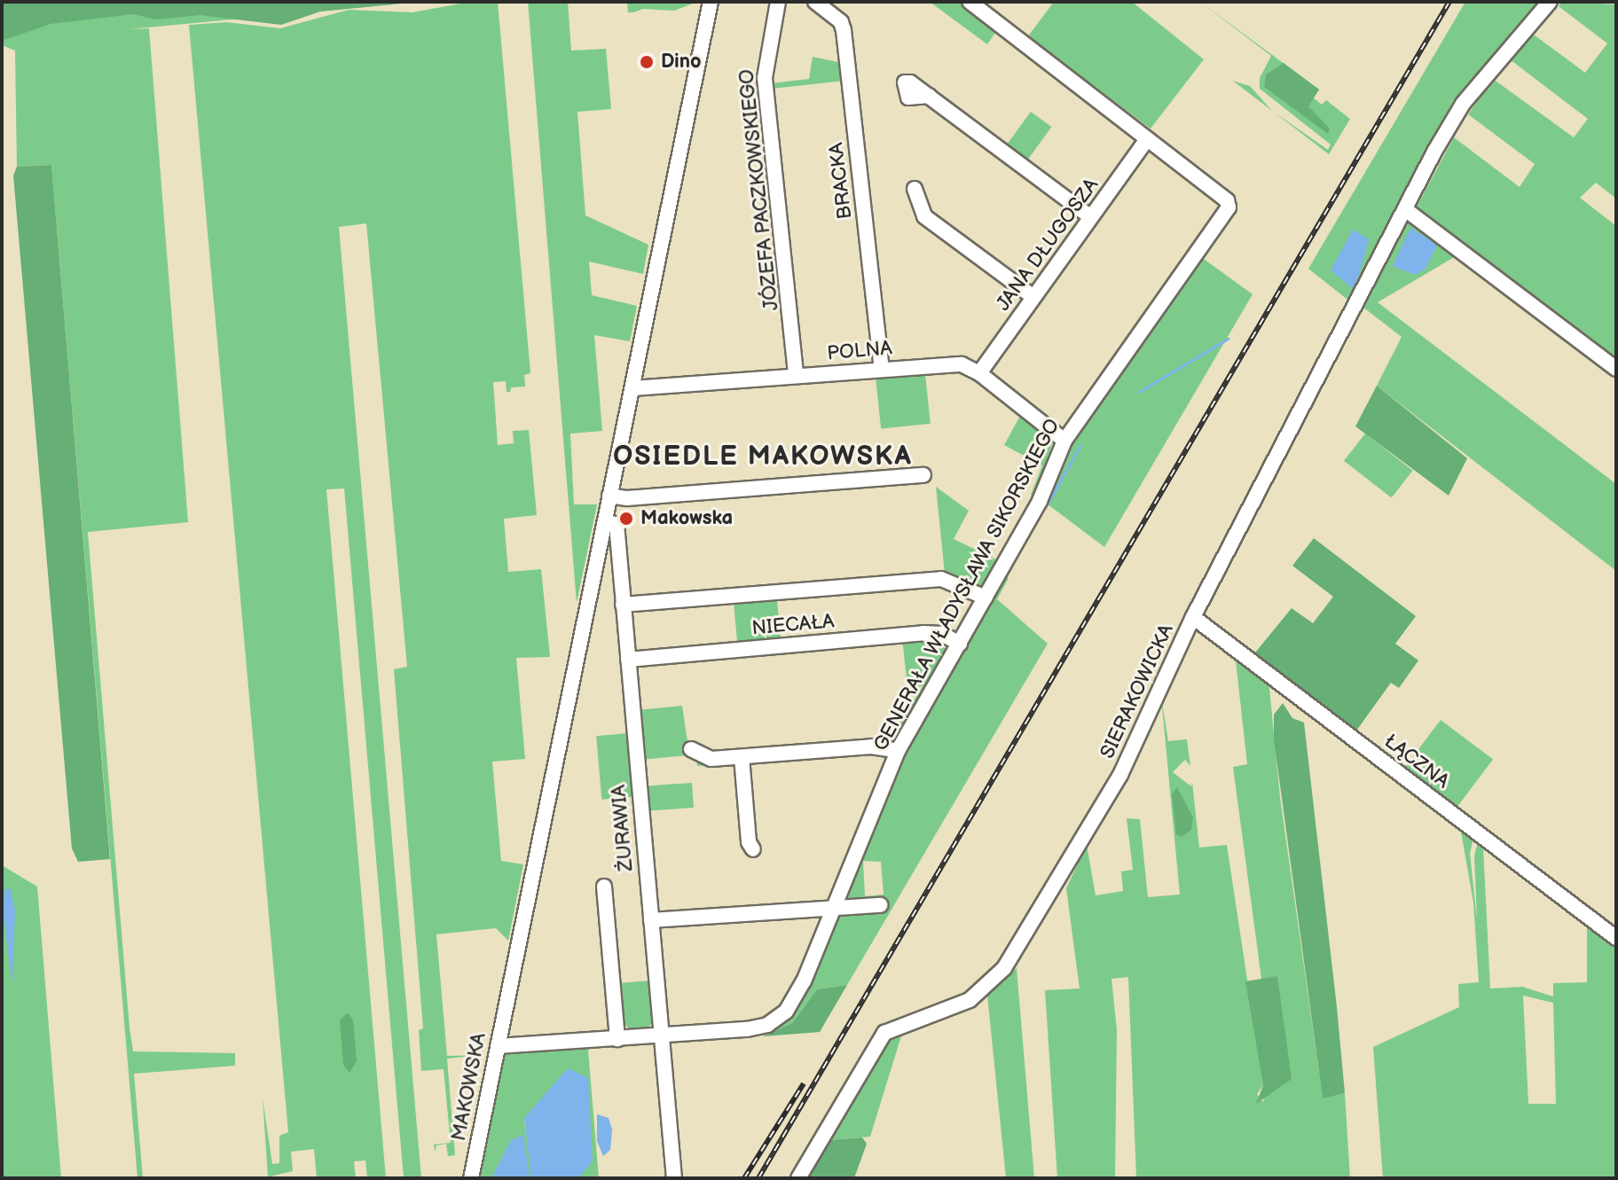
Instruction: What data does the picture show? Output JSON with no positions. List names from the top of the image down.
{
  "streets": {
    "street": [
      "BRACKA",
      "JÓZEFA PACZKOWSKIEGO",
      "JANA DŁUGOSZA",
      "POLNA",
      "GENERAŁA WŁADYSŁAWA SIKORSKIEGO",
      "NIECAŁA",
      "SIERAKOWICKA",
      "ŁĄCZNA",
      "ŻURAWIA",
      "MAKOWSKA"
    ]
  },
  "crossings": [
    ["BRACKA", "POLNA"],
    ["JÓZEFA PACZKOWSKIEGO", "POLNA"],
    ["JANA DŁUGOSZA", "POLNA"],
    ["JANA DŁUGOSZA", "GENERAŁA WŁADYSŁAWA SIKORSKIEGO"],
    ["POLNA", "GENERAŁA WŁADYSŁAWA SIKORSKIEGO"],
    ["POLNA", "MAKOWSKA"],
    ["GENERAŁA WŁADYSŁAWA SIKORSKIEGO", "NIECAŁA"],
    ["GENERAŁA WŁADYSŁAWA SIKORSKIEGO", "ŻURAWIA"],
    ["GENERAŁA WŁADYSŁAWA SIKORSKIEGO", "MAKOWSKA"],
    ["NIECAŁA", "ŻURAWIA"],
    ["SIERAKOWICKA", "ŁĄCZNA"],
    ["ŻURAWIA", "MAKOWSKA"]
  ],
  "districts": ["OSIEDLE MAKOWSKA"],
  "places": ["Dino", "Makowska"]
}
